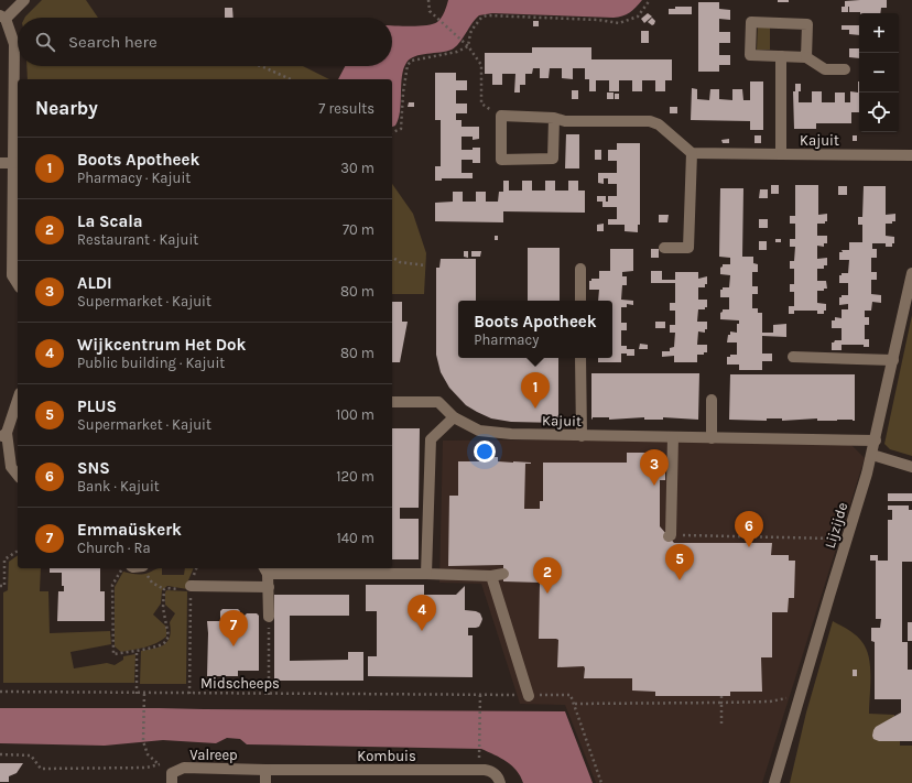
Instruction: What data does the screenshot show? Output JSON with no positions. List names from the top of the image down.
{
  "streets": {
    "street": [
      "Kajuit",
      "Lijzijde",
      "Valreep",
      "Kombuis"
    ],
    "path": ["Midscheeps"]
  },
  "crossings": [
    ["Kajuit", "Lijzijde"],
    ["Valreep", "Kombuis"]
  ],
  "page": {
    "map_buttons": ["+", "−"],
    "search": "Search here",
    "heading": ["Nearby", "7 results"],
    "list": [
      {
        "mark": "1",
        "name": "Boots Apotheek",
        "note": "Pharmacy · Kajuit",
        "value": "30 m"
      },
      {
        "mark": "2",
        "name": "La Scala",
        "note": "Restaurant · Kajuit",
        "value": "70 m"
      },
      {
        "mark": "3",
        "name": "ALDI",
        "note": "Supermarket · Kajuit",
        "value": "80 m"
      },
      {
        "mark": "4",
        "name": "Wijkcentrum Het Dok",
        "note": "Public building · Kajuit",
        "value": "80 m"
      },
      {
        "mark": "5",
        "name": "PLUS",
        "note": "Supermarket · Kajuit",
        "value": "100 m"
      },
      {
        "mark": "6",
        "name": "SNS",
        "note": "Bank · Kajuit",
        "value": "120 m"
      },
      {
        "mark": "7",
        "name": "Emmaüskerk",
        "note": "Church · Ra",
        "value": "140 m"
      }
    ],
    "popup": ["Boots Apotheek", "Pharmacy"],
    "pins": [
      "1",
      "3",
      "6",
      "5",
      "2",
      "4",
      "7"
    ]
  }
}
